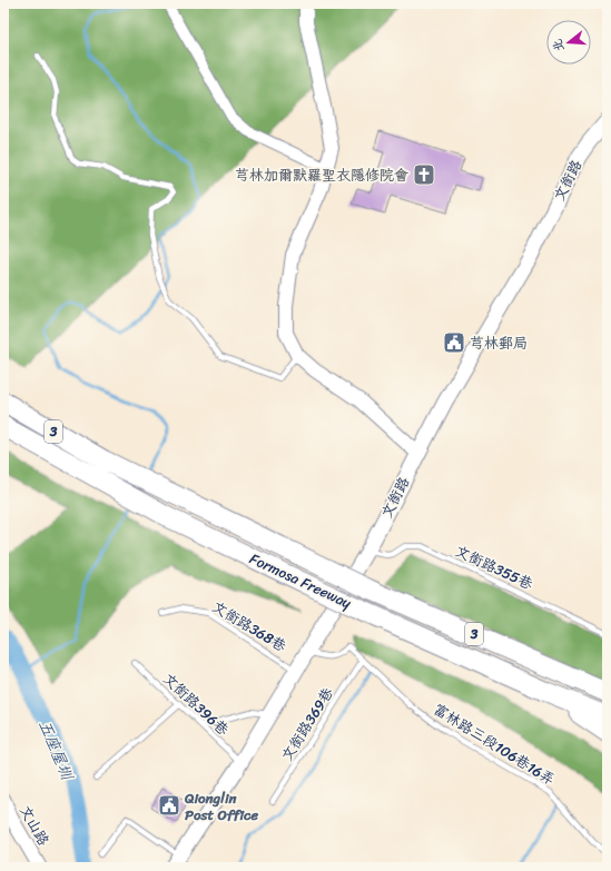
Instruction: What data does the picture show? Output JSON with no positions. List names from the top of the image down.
{
  "streets": {
    "highway": ["3", "Formosa Freeway"],
    "main road": ["文銜路"],
    "street": ["文山路"],
    "lane": [
      "文銜路355巷",
      "文銜路368巷",
      "文銜路396巷",
      "文銜路369巷",
      "富林路三段106巷16弄"
    ]
  },
  "crossings": [
    ["文銜路", "文銜路355巷"],
    ["文銜路", "文銜路368巷"],
    ["文銜路", "文銜路396巷"],
    ["文銜路", "富林路三段106巷16弄"],
    ["文銜路369巷", "富林路三段106巷16弄"]
  ],
  "water": ["五座屋圳"],
  "places": {
    "church": ["芎林加爾默羅聖衣隱修院會"],
    "public building": ["芎林郵局", "Qionglin Post Office"]
  },
  "north": "left"
}
